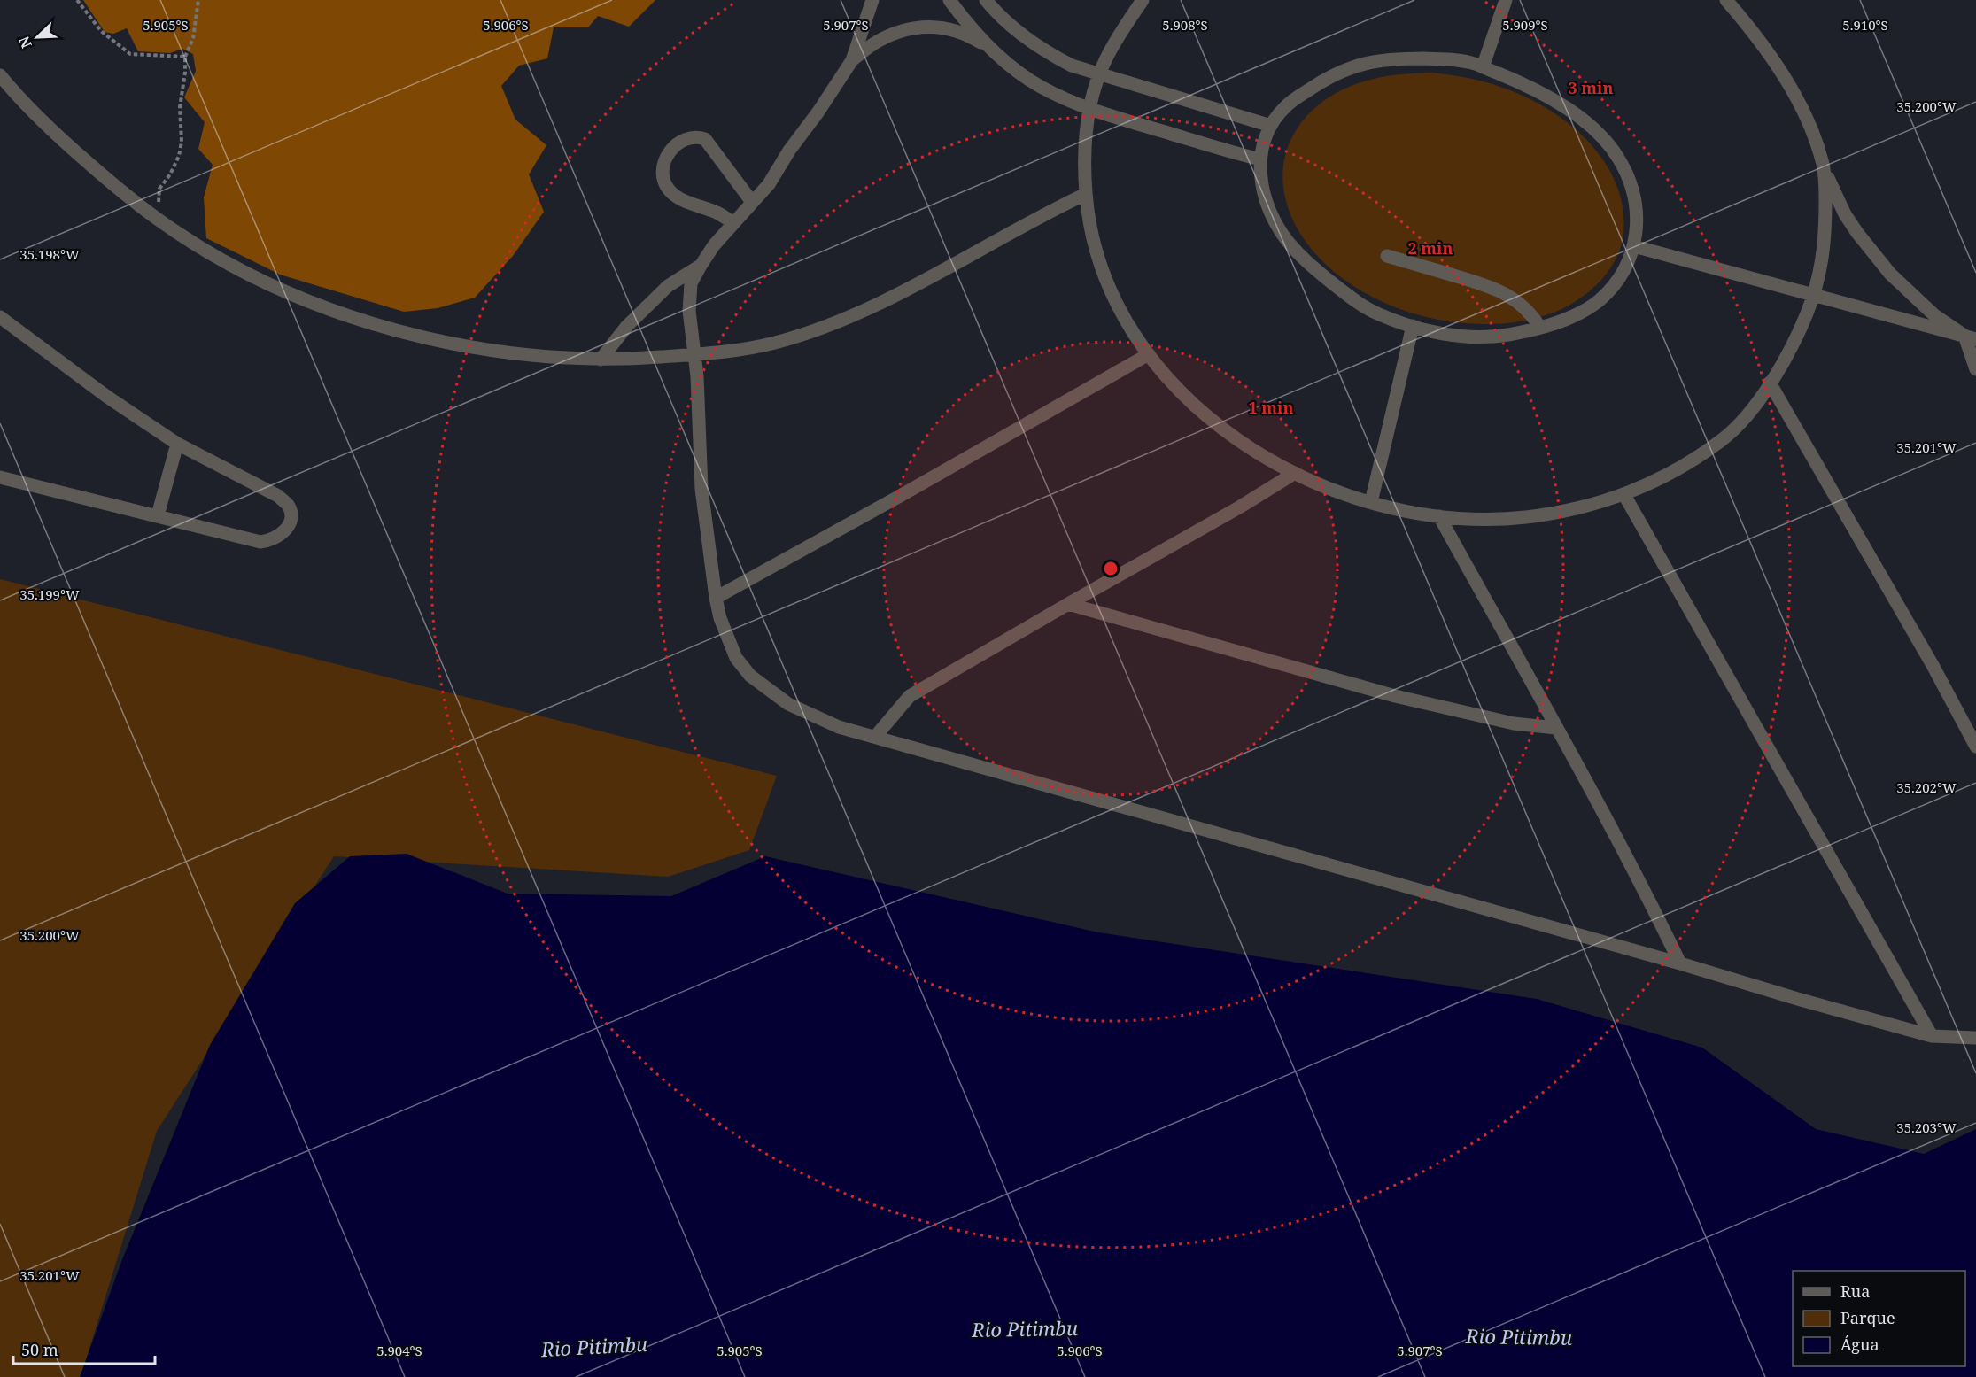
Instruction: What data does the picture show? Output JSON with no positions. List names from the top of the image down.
{
  "water": ["Rio Pitimbu"],
  "legend": ["Rua", "Parque", "Água"],
  "scale_bar": "50 m",
  "north": "bottom left",
  "coordinates": [
    "5.905°S",
    "5.906°S",
    "5.907°S",
    "5.908°S",
    "5.909°S",
    "5.910°S",
    "35.200°W",
    "35.198°W",
    "35.201°W",
    "35.199°W",
    "35.202°W",
    "35.203°W",
    "5.904°S"
  ],
  "rings": ["3 min", "2 min", "1 min"]
}
